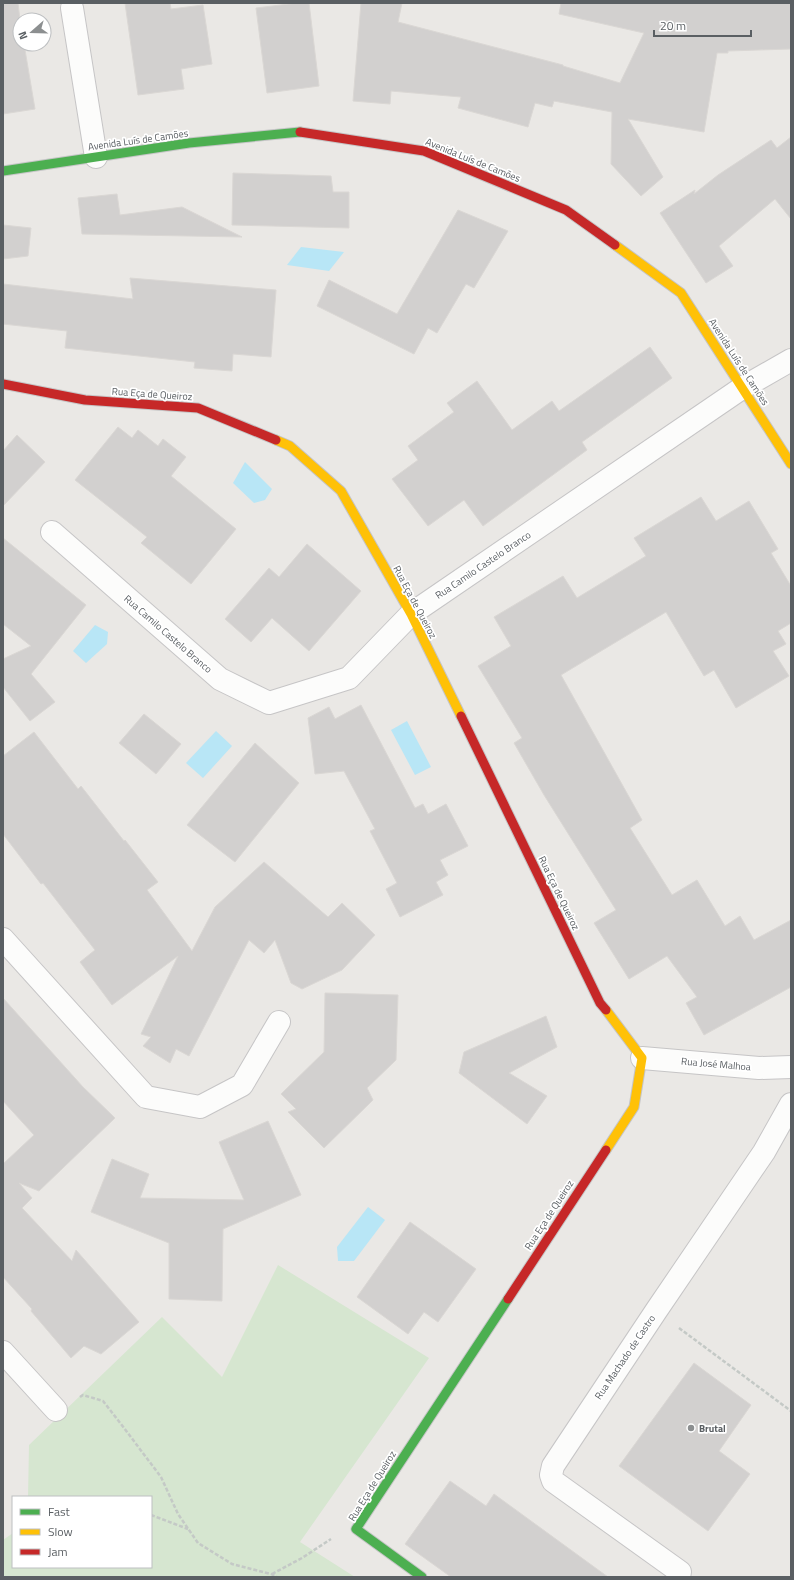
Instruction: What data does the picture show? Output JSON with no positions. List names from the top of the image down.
{
  "streets": {
    "street": [
      "Avenida Luís de Camões",
      "Rua Eça de Queiroz",
      "Rua Camilo Castelo Branco",
      "Rua José Malhoa",
      "Rua Machado de Castro"
    ]
  },
  "crossings": [
    ["Avenida Luís de Camões", "Rua Camilo Castelo Branco"],
    ["Rua Eça de Queiroz", "Rua Camilo Castelo Branco"],
    ["Rua Eça de Queiroz", "Rua José Malhoa"]
  ],
  "places": ["Brutal"],
  "legend": ["Fast", "Slow", "Jam"],
  "scale_bar": "20 m",
  "north": "left"
}
